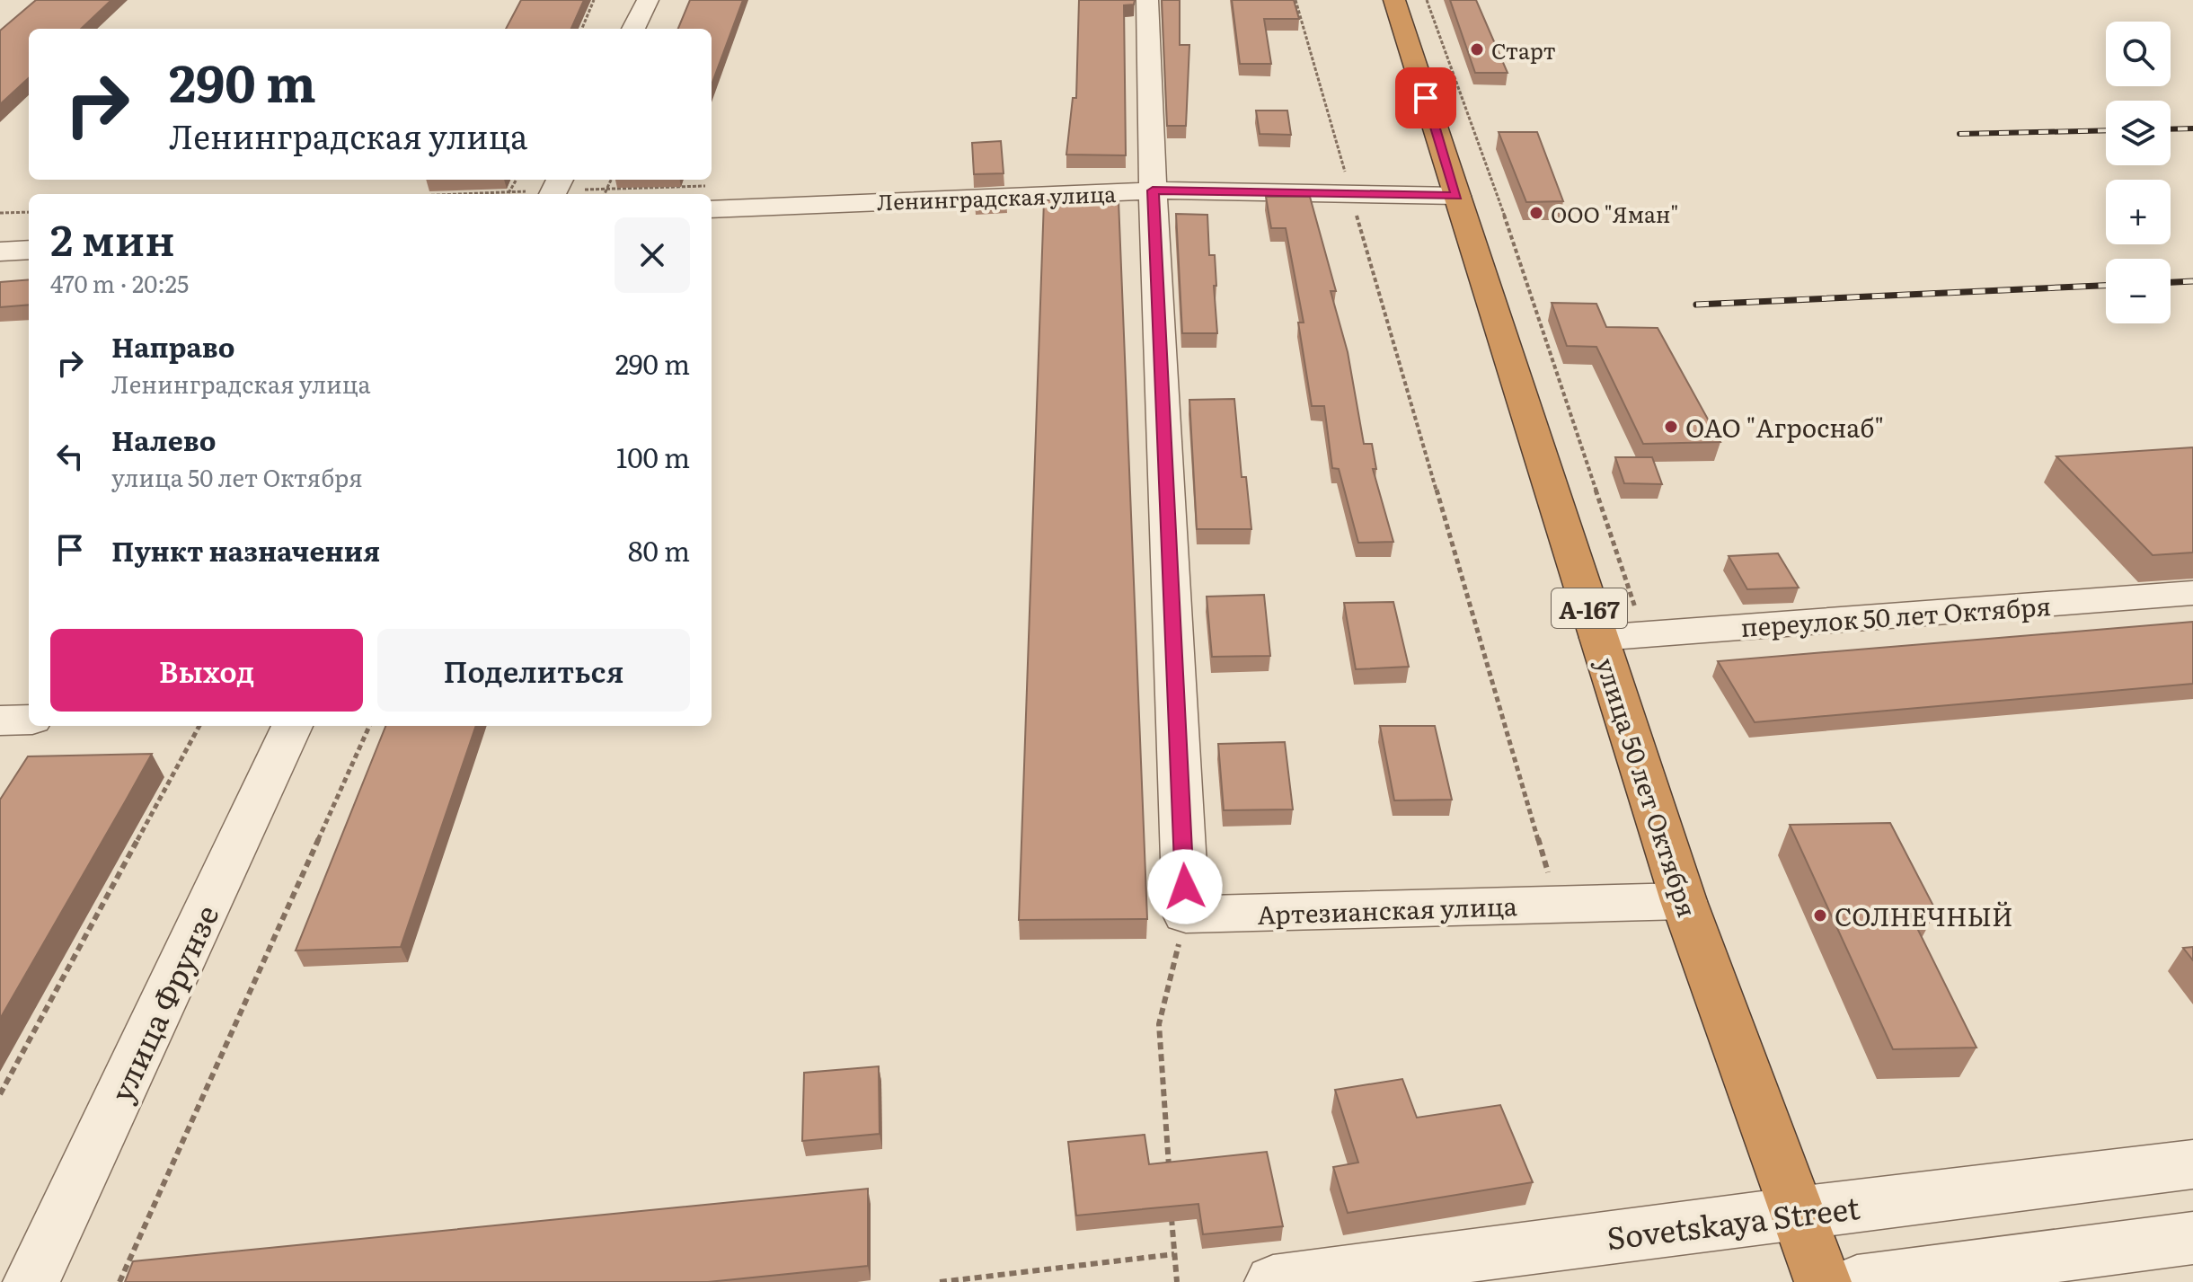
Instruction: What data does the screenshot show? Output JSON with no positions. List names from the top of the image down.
{
  "streets": {
    "highway": ["А-167", "улица 50 лет Октября"],
    "street": [
      "Ленинградская улица",
      "переулок 50 лет Октября",
      "Артезианская улица",
      "улица Фрунзе",
      "Sovetskaya Street"
    ]
  },
  "crossings": [
    ["Ленинградская улица", "улица 50 лет Октября"],
    ["переулок 50 лет Октября", "улица 50 лет Октября"],
    ["улица 50 лет Октября", "Артезианская улица"],
    ["улица 50 лет Октября", "Sovetskaya Street"]
  ],
  "places": [
    "Старт",
    "ООО \"Яман\"",
    "ОАО \"Агроснаб\"",
    "СОЛНЕЧНЫЙ"
  ],
  "page": {
    "map_buttons": ["+", "−"],
    "turn": ["290 m", "Ленинградская улица"],
    "heading": ["2 мин", "470 m · 20:25"],
    "list": [
      {
        "name": "Направо",
        "note": "Ленинградская улица",
        "value": "290 m"
      },
      {
        "name": "Налево",
        "note": "улица 50 лет Октября",
        "value": "100 m"
      },
      {
        "name": "Пункт назначения",
        "value": "80 m"
      }
    ],
    "buttons": ["Выход", "Поделиться"]
  }
}
